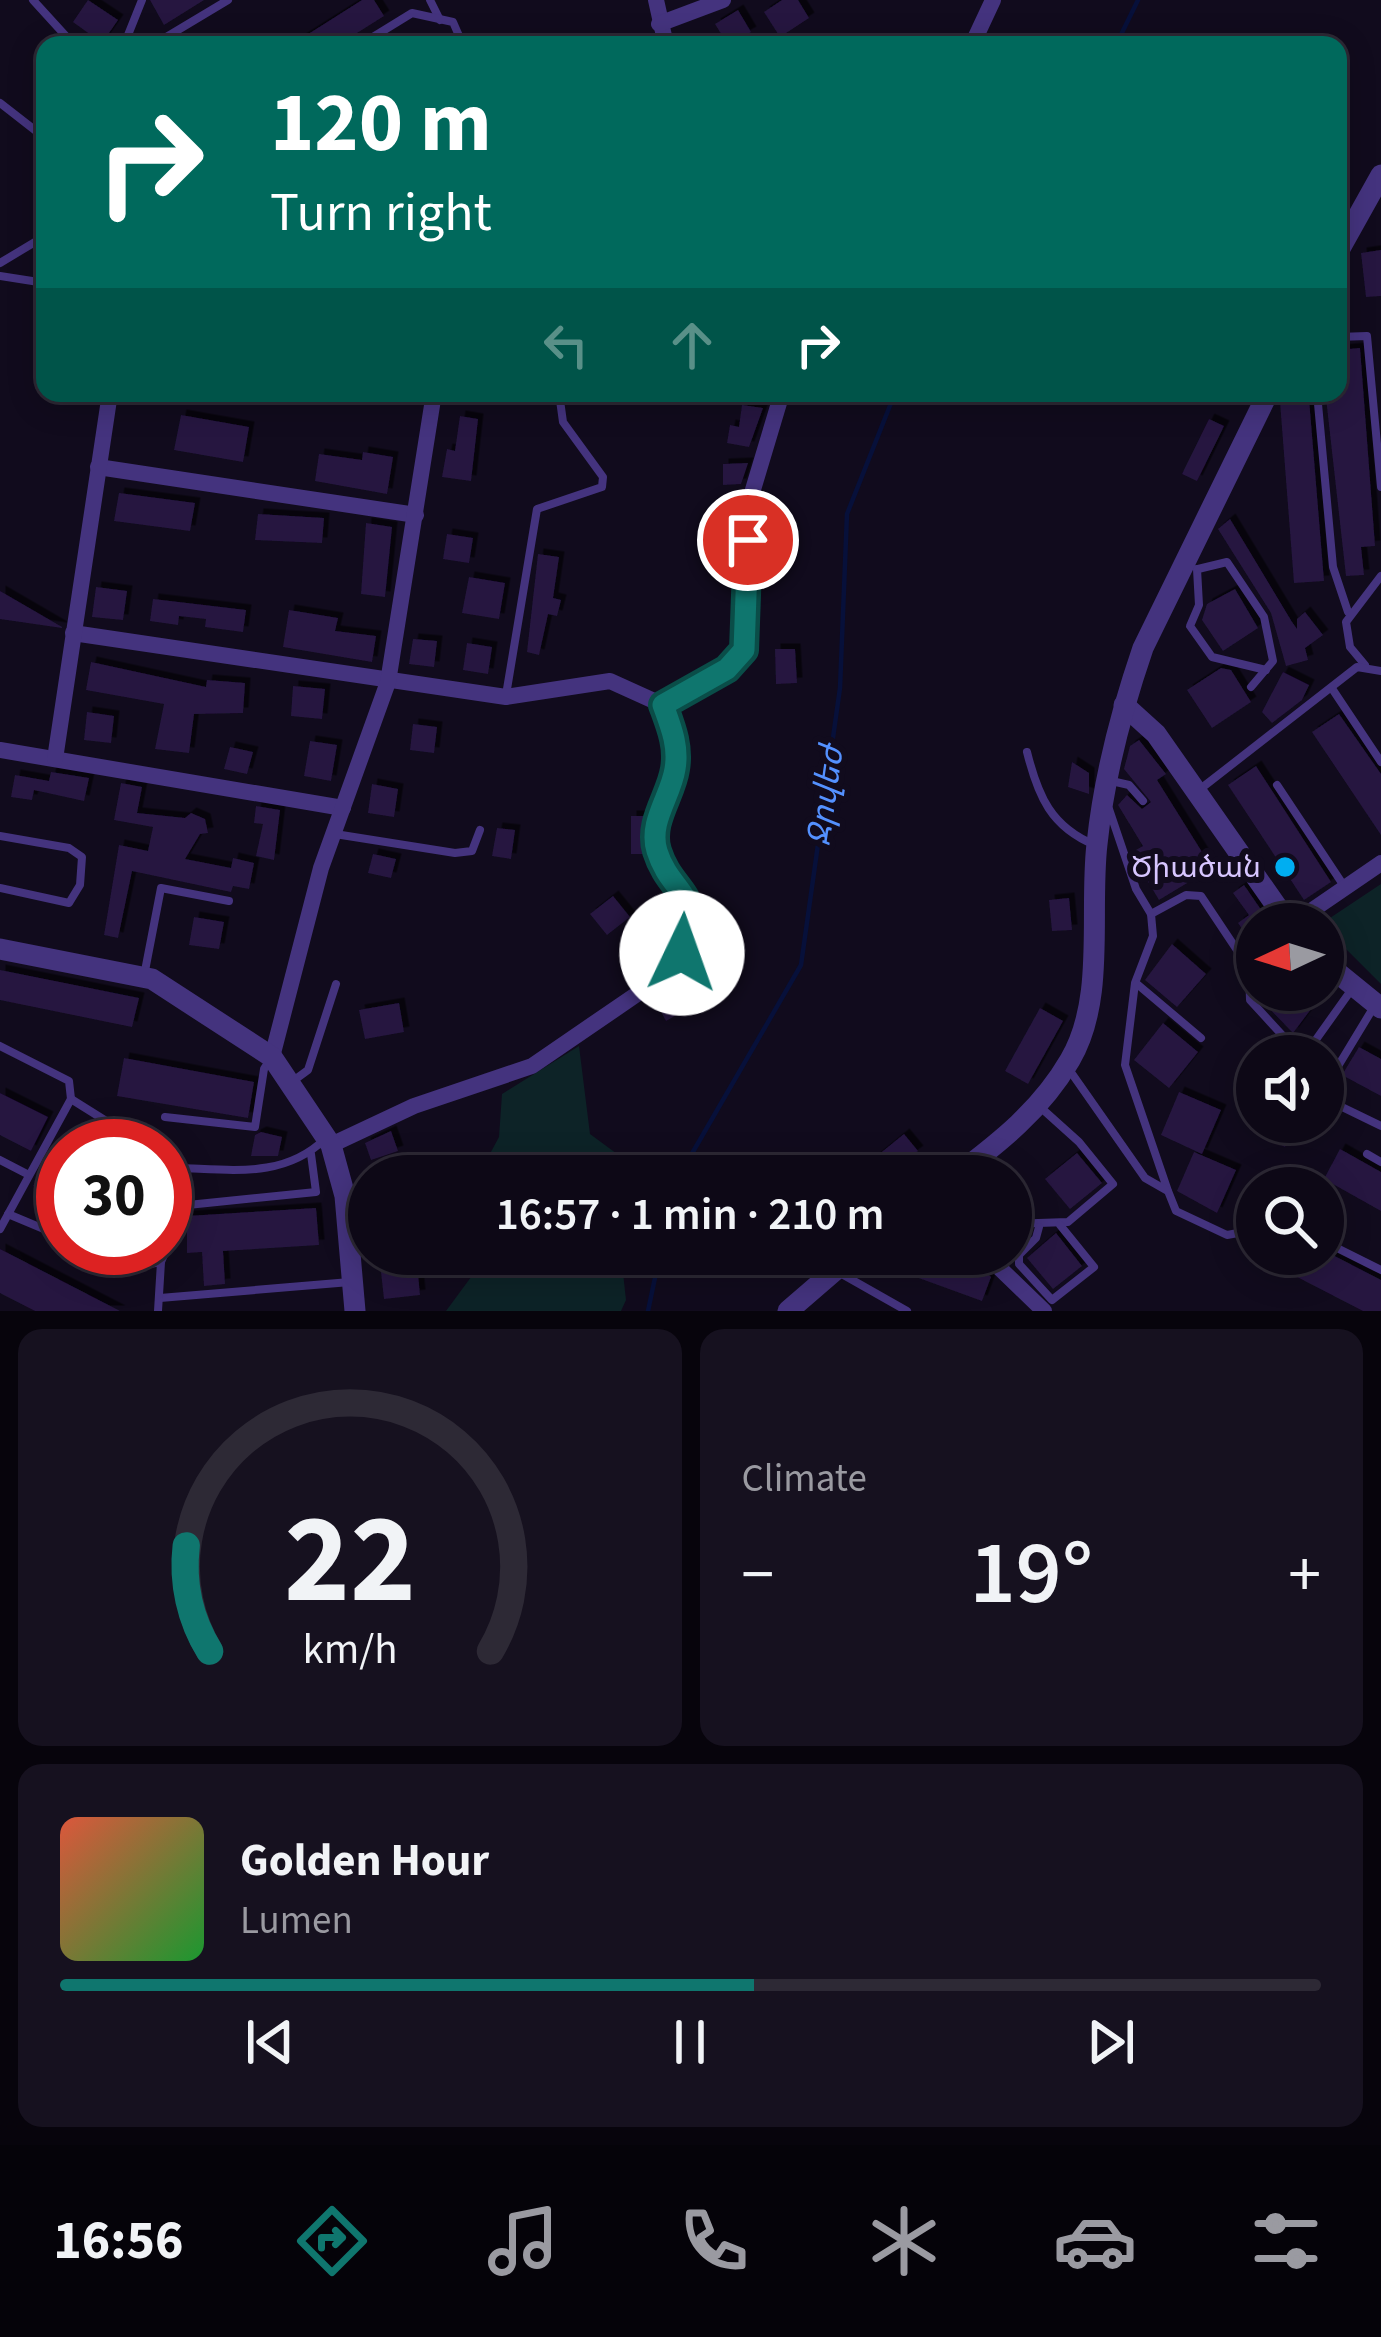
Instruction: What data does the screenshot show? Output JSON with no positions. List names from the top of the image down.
{
  "water": ["Ջրվեժ"],
  "places": ["Ծիածան"],
  "north": "left",
  "page": {
    "turn": ["120 m", "Turn right"],
    "limit": "30",
    "trip": "16:57 · 1 min · 210 m",
    "tile": "Climate",
    "heat": ["−", "19°", "+"],
    "song": ["Golden Hour", "Lumen"],
    "tabs": "16:56",
    "gauge": ["22", "km/h"]
  }
}
